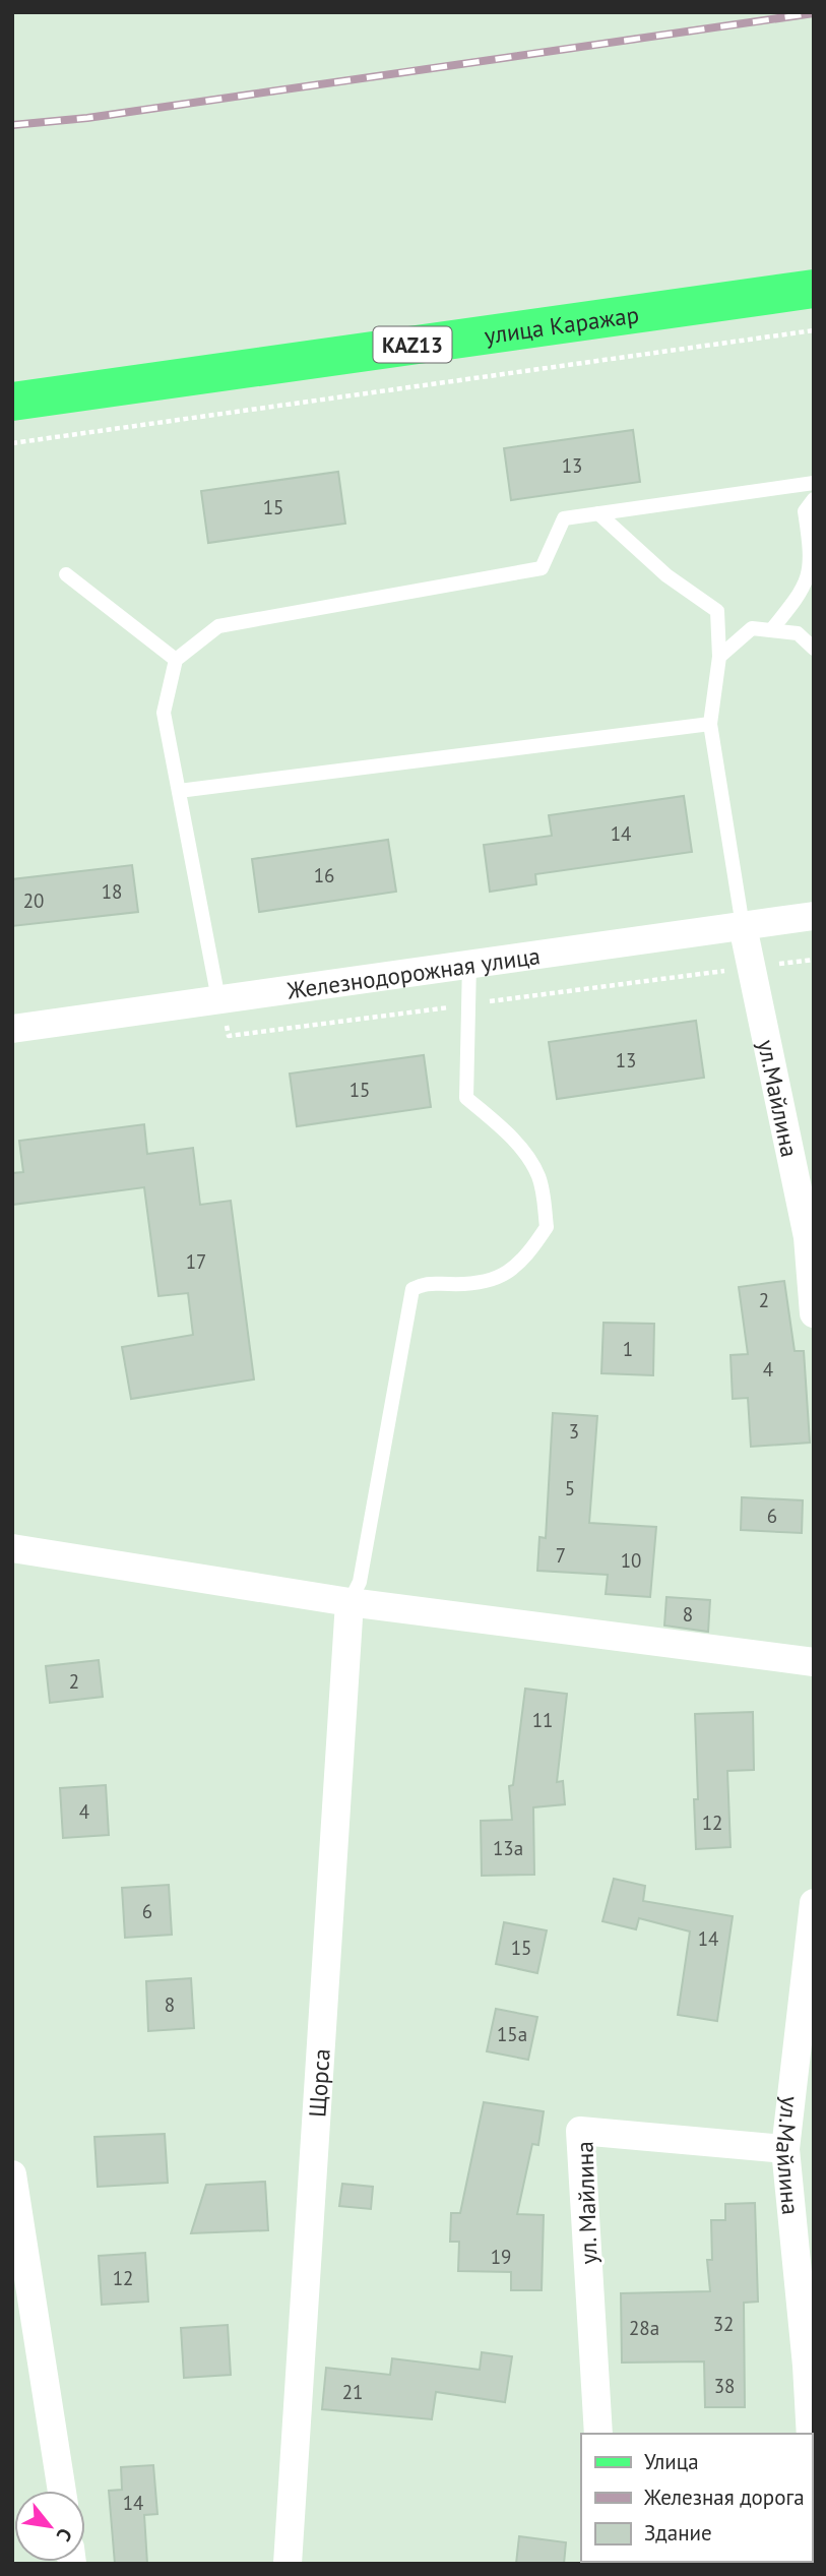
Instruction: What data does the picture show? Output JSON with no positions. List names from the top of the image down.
{
  "streets": {
    "main road": ["улица Каражар", "KAZ13"],
    "street": [
      "Железнодорожная улица",
      "ул.Майлина",
      "Щорса",
      "ул. Майлина"
    ]
  },
  "crossings": [
    ["Железнодорожная улица", "ул.Майлина"],
    ["ул.Майлина", "ул. Майлина"]
  ],
  "house_numbers": [
    "13",
    "15",
    "14",
    "16",
    "18",
    "20",
    "13",
    "15",
    "17",
    "2",
    "1",
    "4",
    "3",
    "5",
    "6",
    "7",
    "10",
    "8",
    "2",
    "11",
    "4",
    "12",
    "13а",
    "6",
    "14",
    "15",
    "8",
    "15а",
    "19",
    "12",
    "32",
    "28а",
    "38",
    "21",
    "14"
  ],
  "legend": ["Улица", "Железная дорога", "Здание"],
  "north": "bottom right"
}
